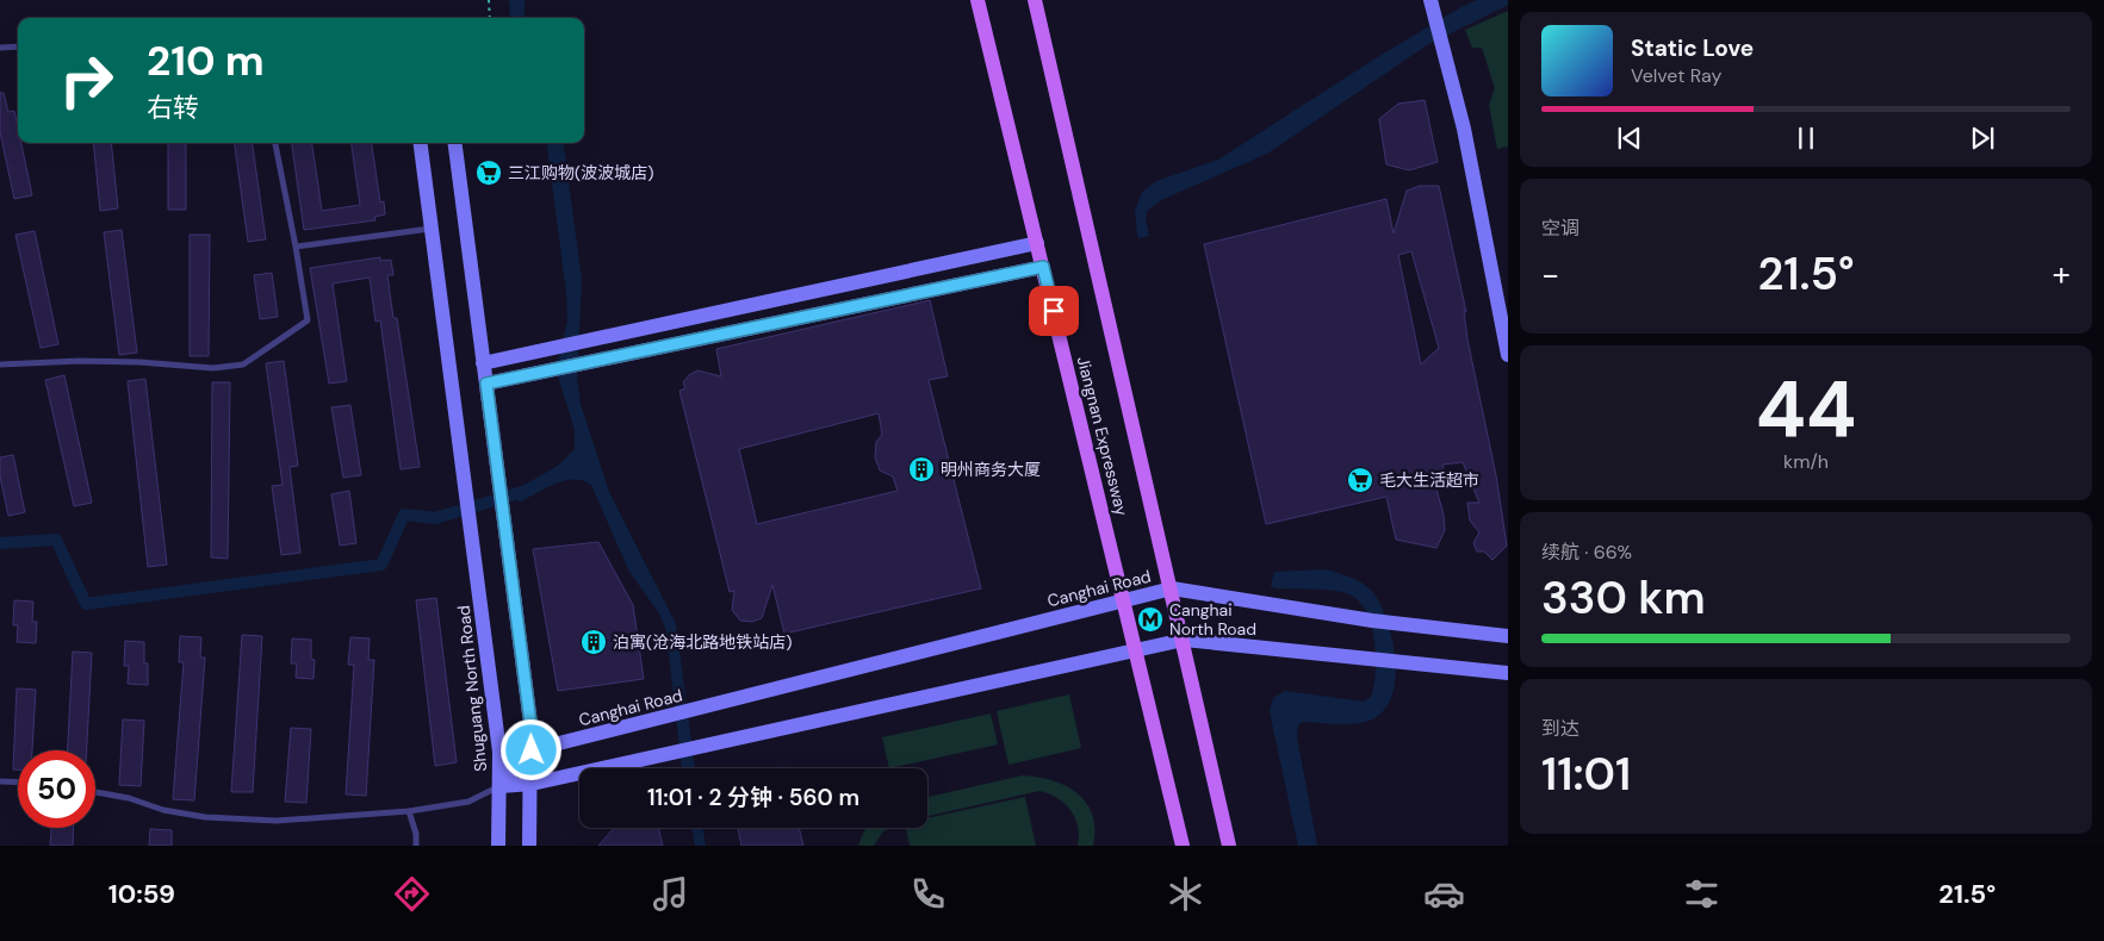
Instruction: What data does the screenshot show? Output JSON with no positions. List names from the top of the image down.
{
  "streets": {
    "main road": ["Jiangnan Expressway"],
    "street": ["Canghai Road", "Shuguang North Road"]
  },
  "crossings": [
    ["Jiangnan Expressway", "Canghai Road"]
  ],
  "places": {
    "supermarket": ["三江购物(波波城店)", "毛大生活超市"],
    "building": ["明州商务大厦", "泊寓(沧海北路地铁站店)"],
    "metro station": ["Canghai North Road"]
  },
  "page": {
    "turn": ["210 m", "右转"],
    "song": ["Static Love", "Velvet Ray"],
    "tile": [
      "空调",
      ["44", "km/h"],
      ["续航 · 66%", "330 km"],
      ["到达", "11:01"]
    ],
    "heat": ["−", "21.5°", "+"],
    "limit": "50",
    "trip": "11:01 · 2 分钟 · 560 m",
    "tabs": ["10:59", "21.5°"]
  }
}
